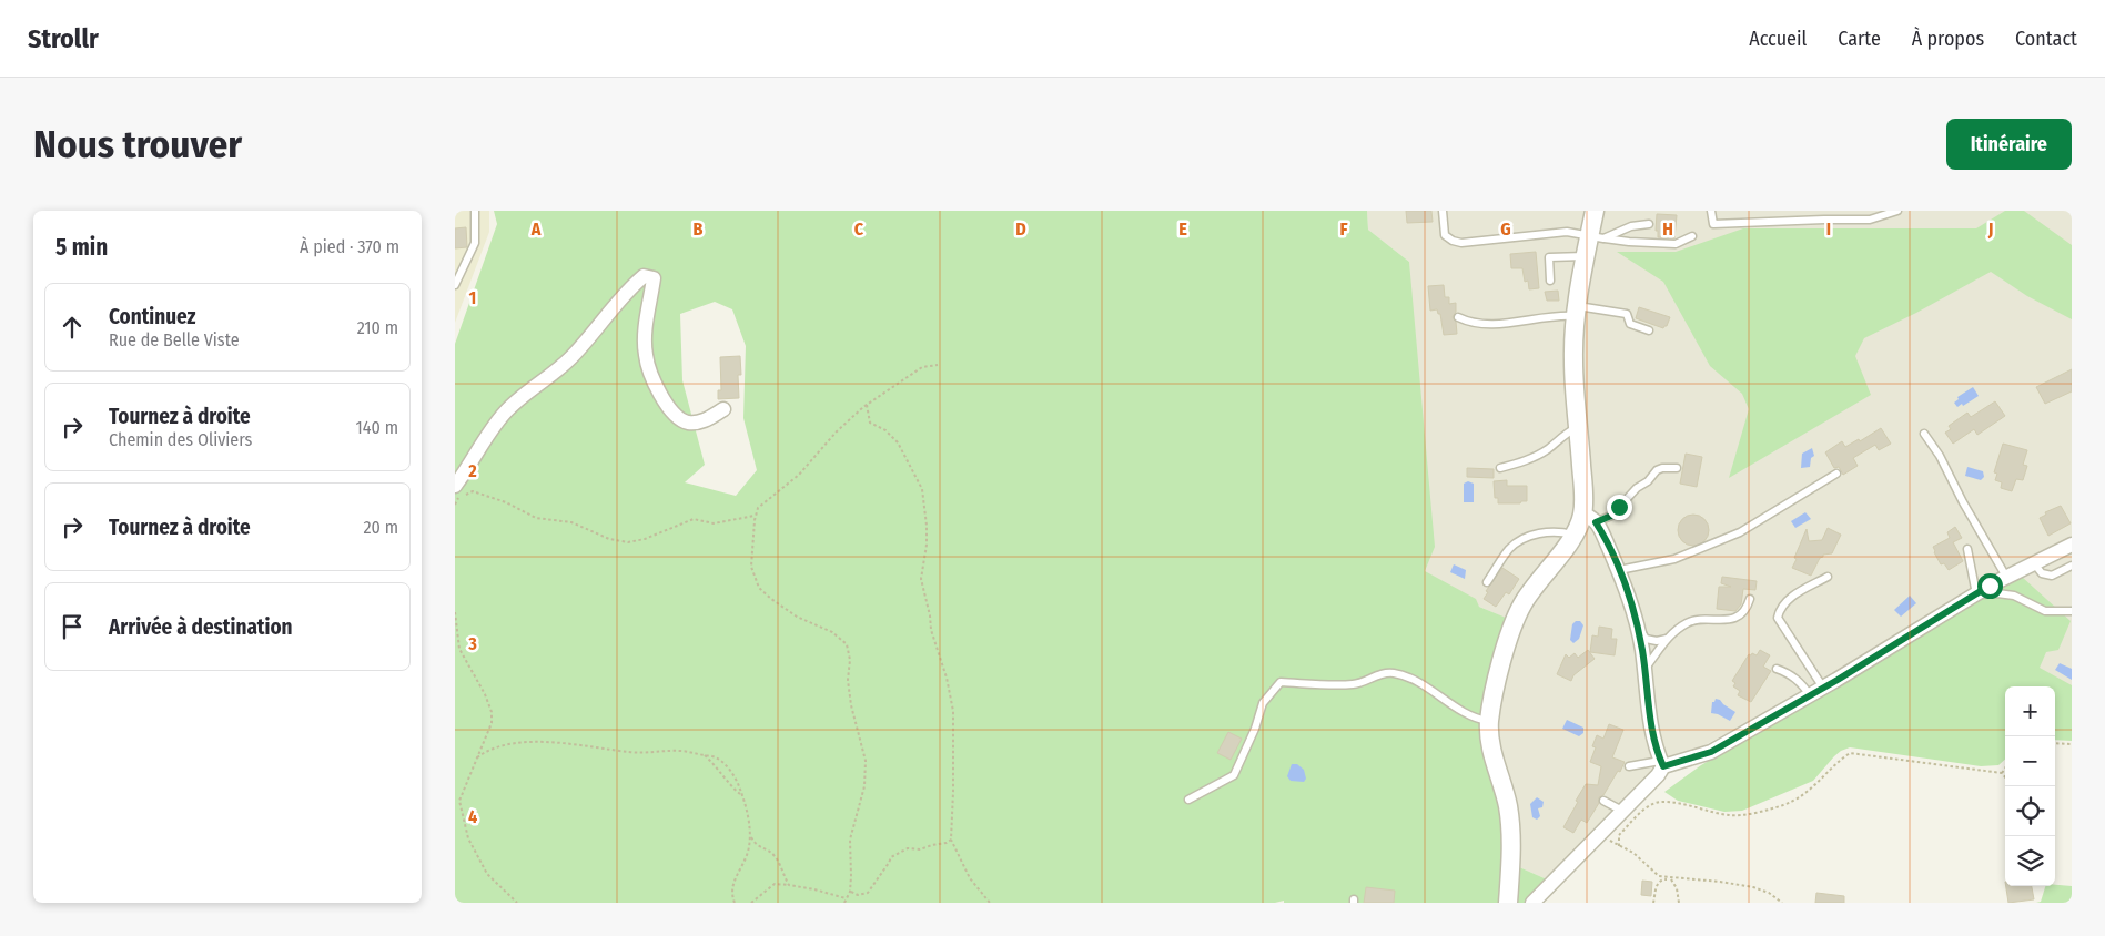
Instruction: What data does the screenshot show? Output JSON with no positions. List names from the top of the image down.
{
  "page": {
    "header": "Strollr",
    "nav": [
      "Accueil",
      "Carte",
      "À propos",
      "Contact"
    ],
    "buttons": "Itinéraire",
    "title": "Nous trouver",
    "heading": ["5 min", "À pied · 370 m"],
    "list": [
      ["Continuez", "Rue de Belle Viste", "210 m"],
      ["Tournez à droite", "Chemin des Oliviers", "140 m"],
      ["Tournez à droite", "20 m"],
      "Arrivée à destination"
    ],
    "map_buttons": ["+", "−"]
  },
  "grid": {
    "columns": [
      "A",
      "B",
      "C",
      "D",
      "E",
      "F",
      "G",
      "H",
      "I",
      "J"
    ],
    "rows": [
      "1",
      "2",
      "3",
      "4"
    ]
  }
}
